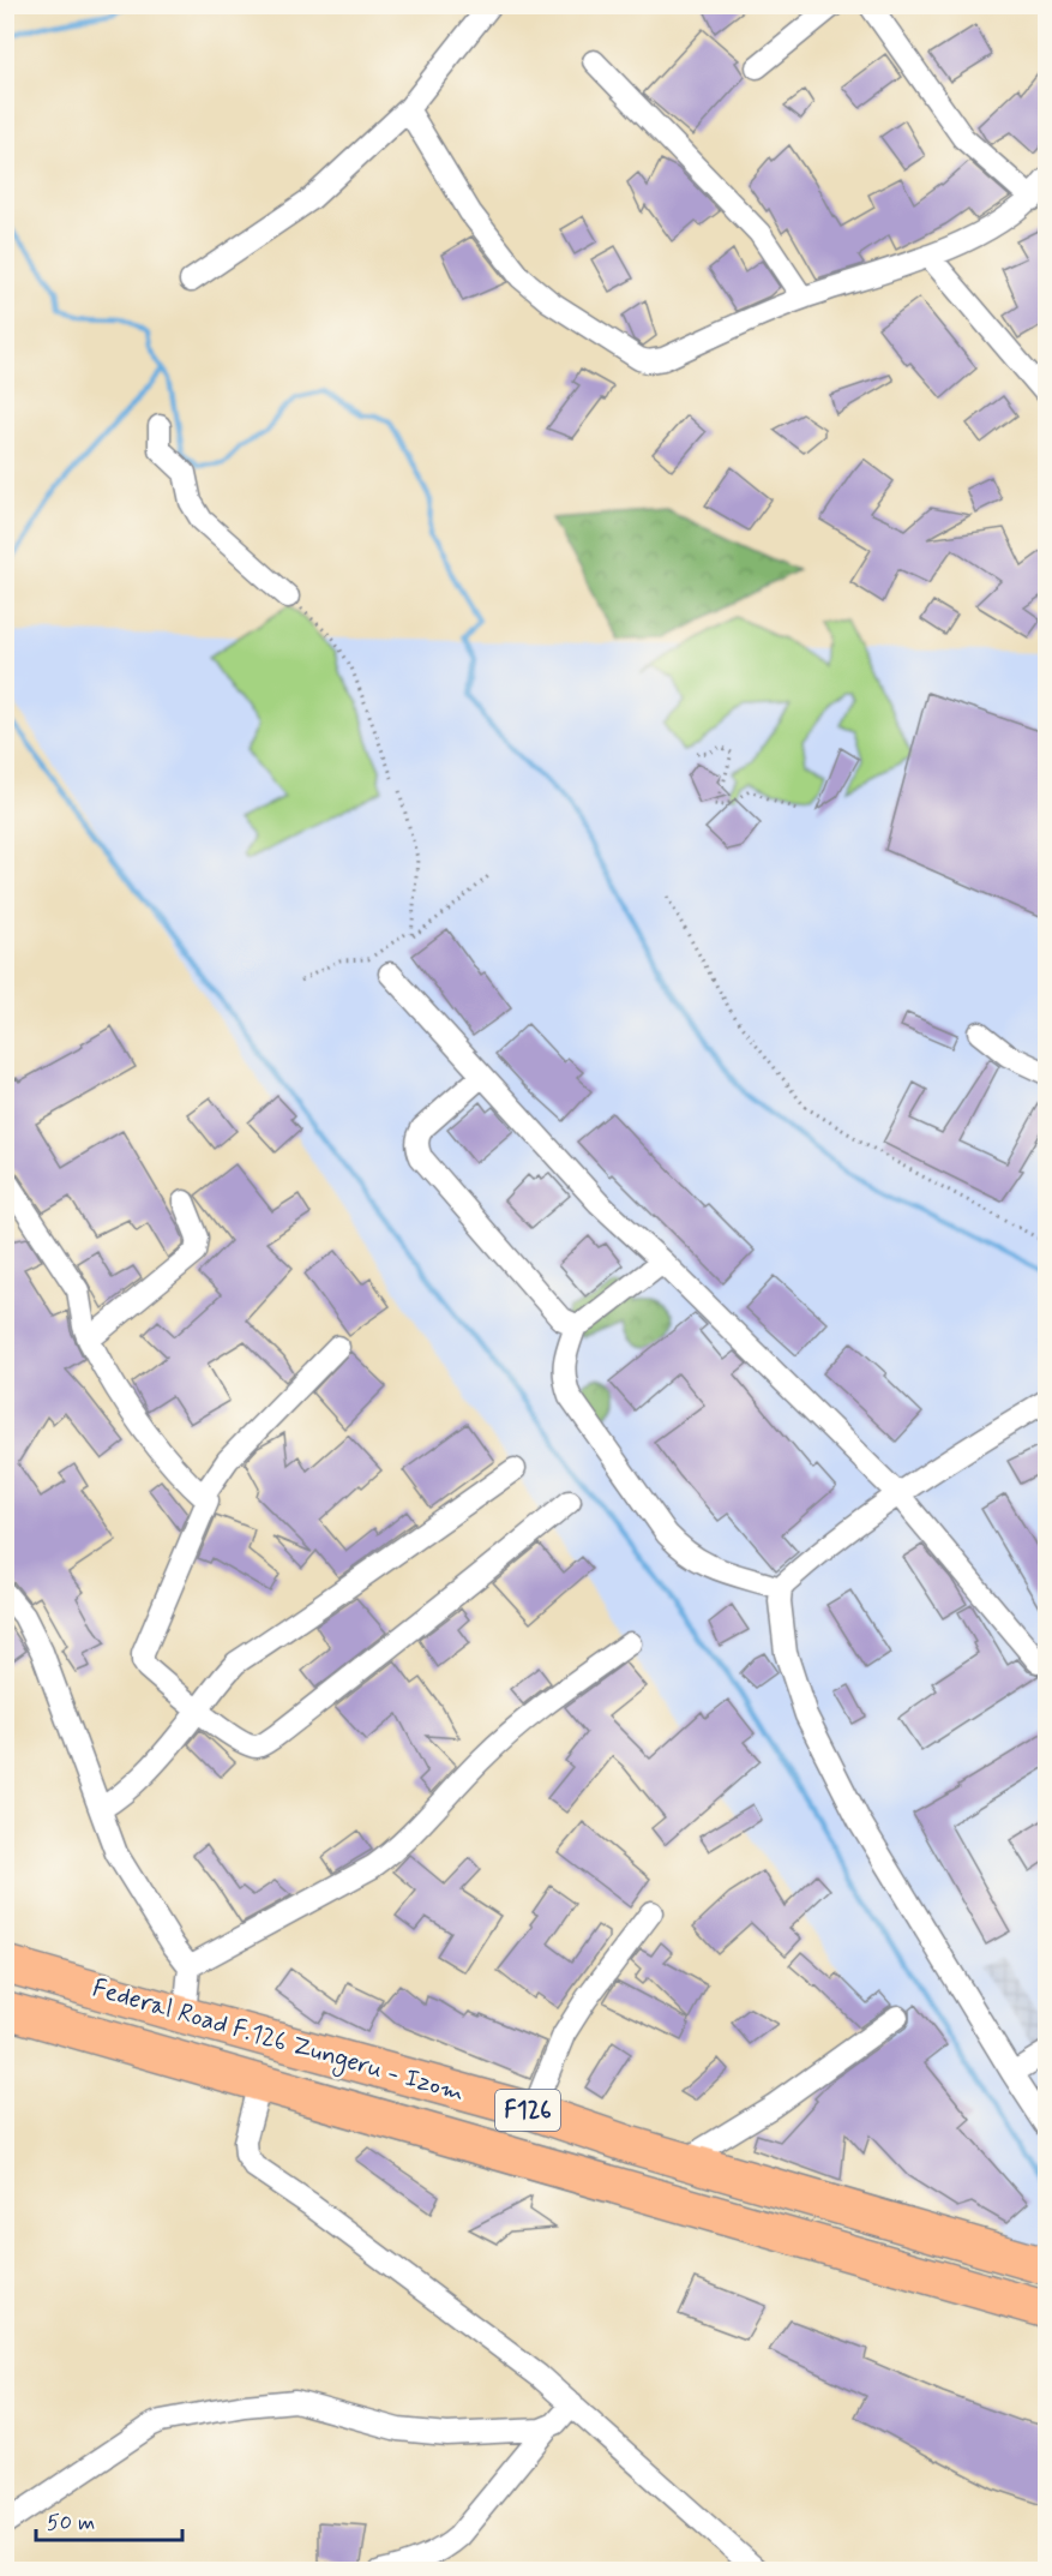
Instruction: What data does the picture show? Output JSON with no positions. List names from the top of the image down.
{
  "streets": {
    "main road": ["Federal Road F.126 Zungeru - Izom", "F126"]
  },
  "scale_bar": "50 m"
}
